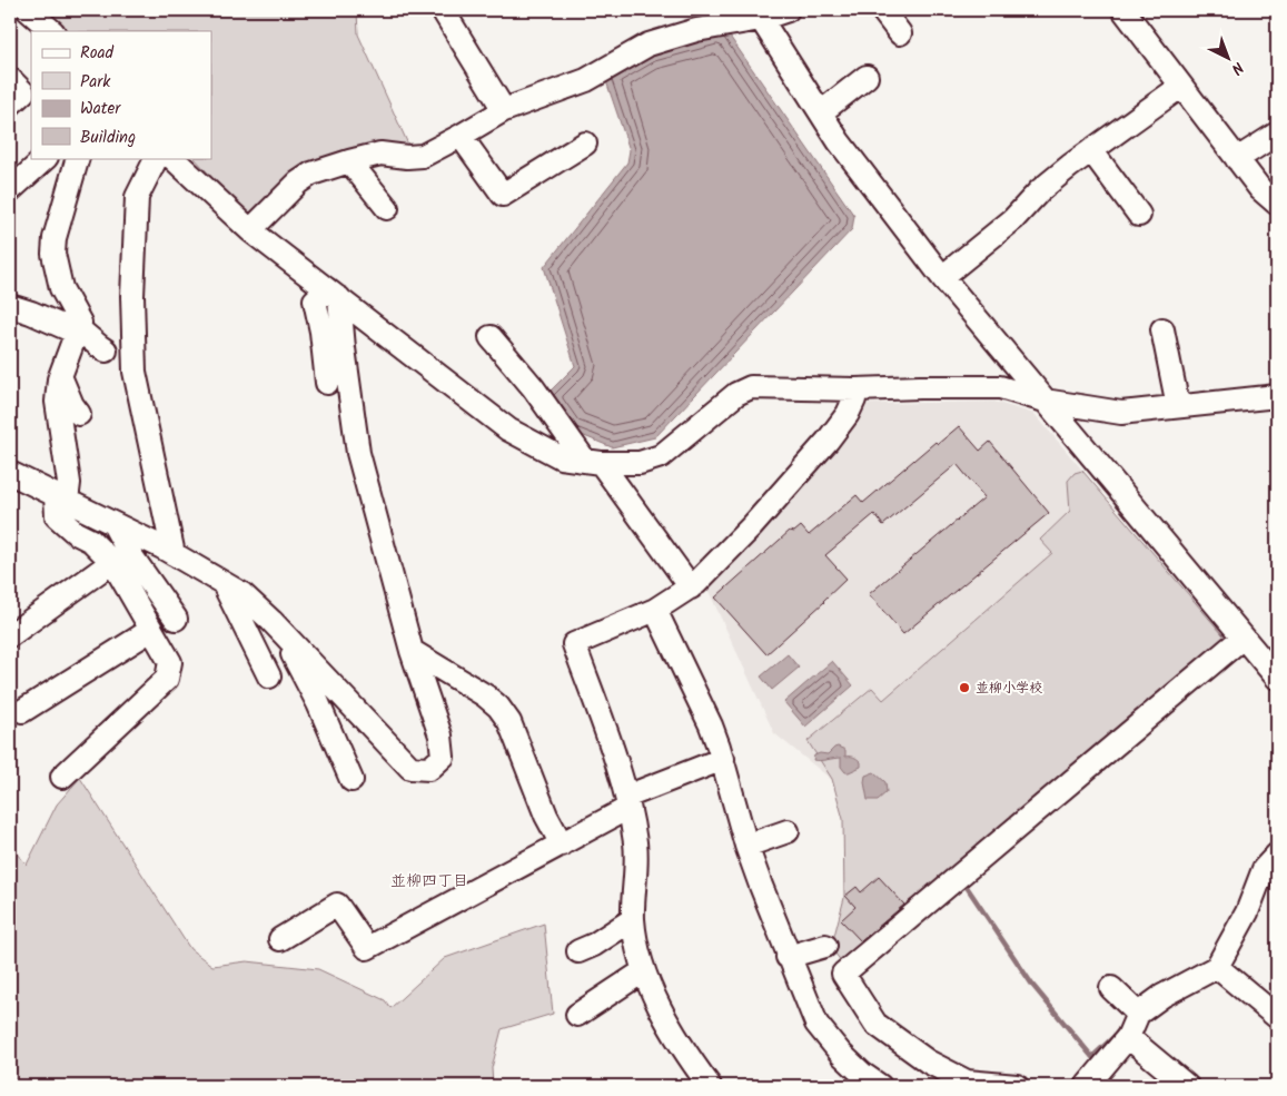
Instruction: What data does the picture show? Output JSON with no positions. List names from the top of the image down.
{
  "districts": ["並柳四丁目"],
  "places": ["並柳小学校"],
  "legend": [
    "Road",
    "Park",
    "Water",
    "Building"
  ],
  "north": "bottom right"
}
